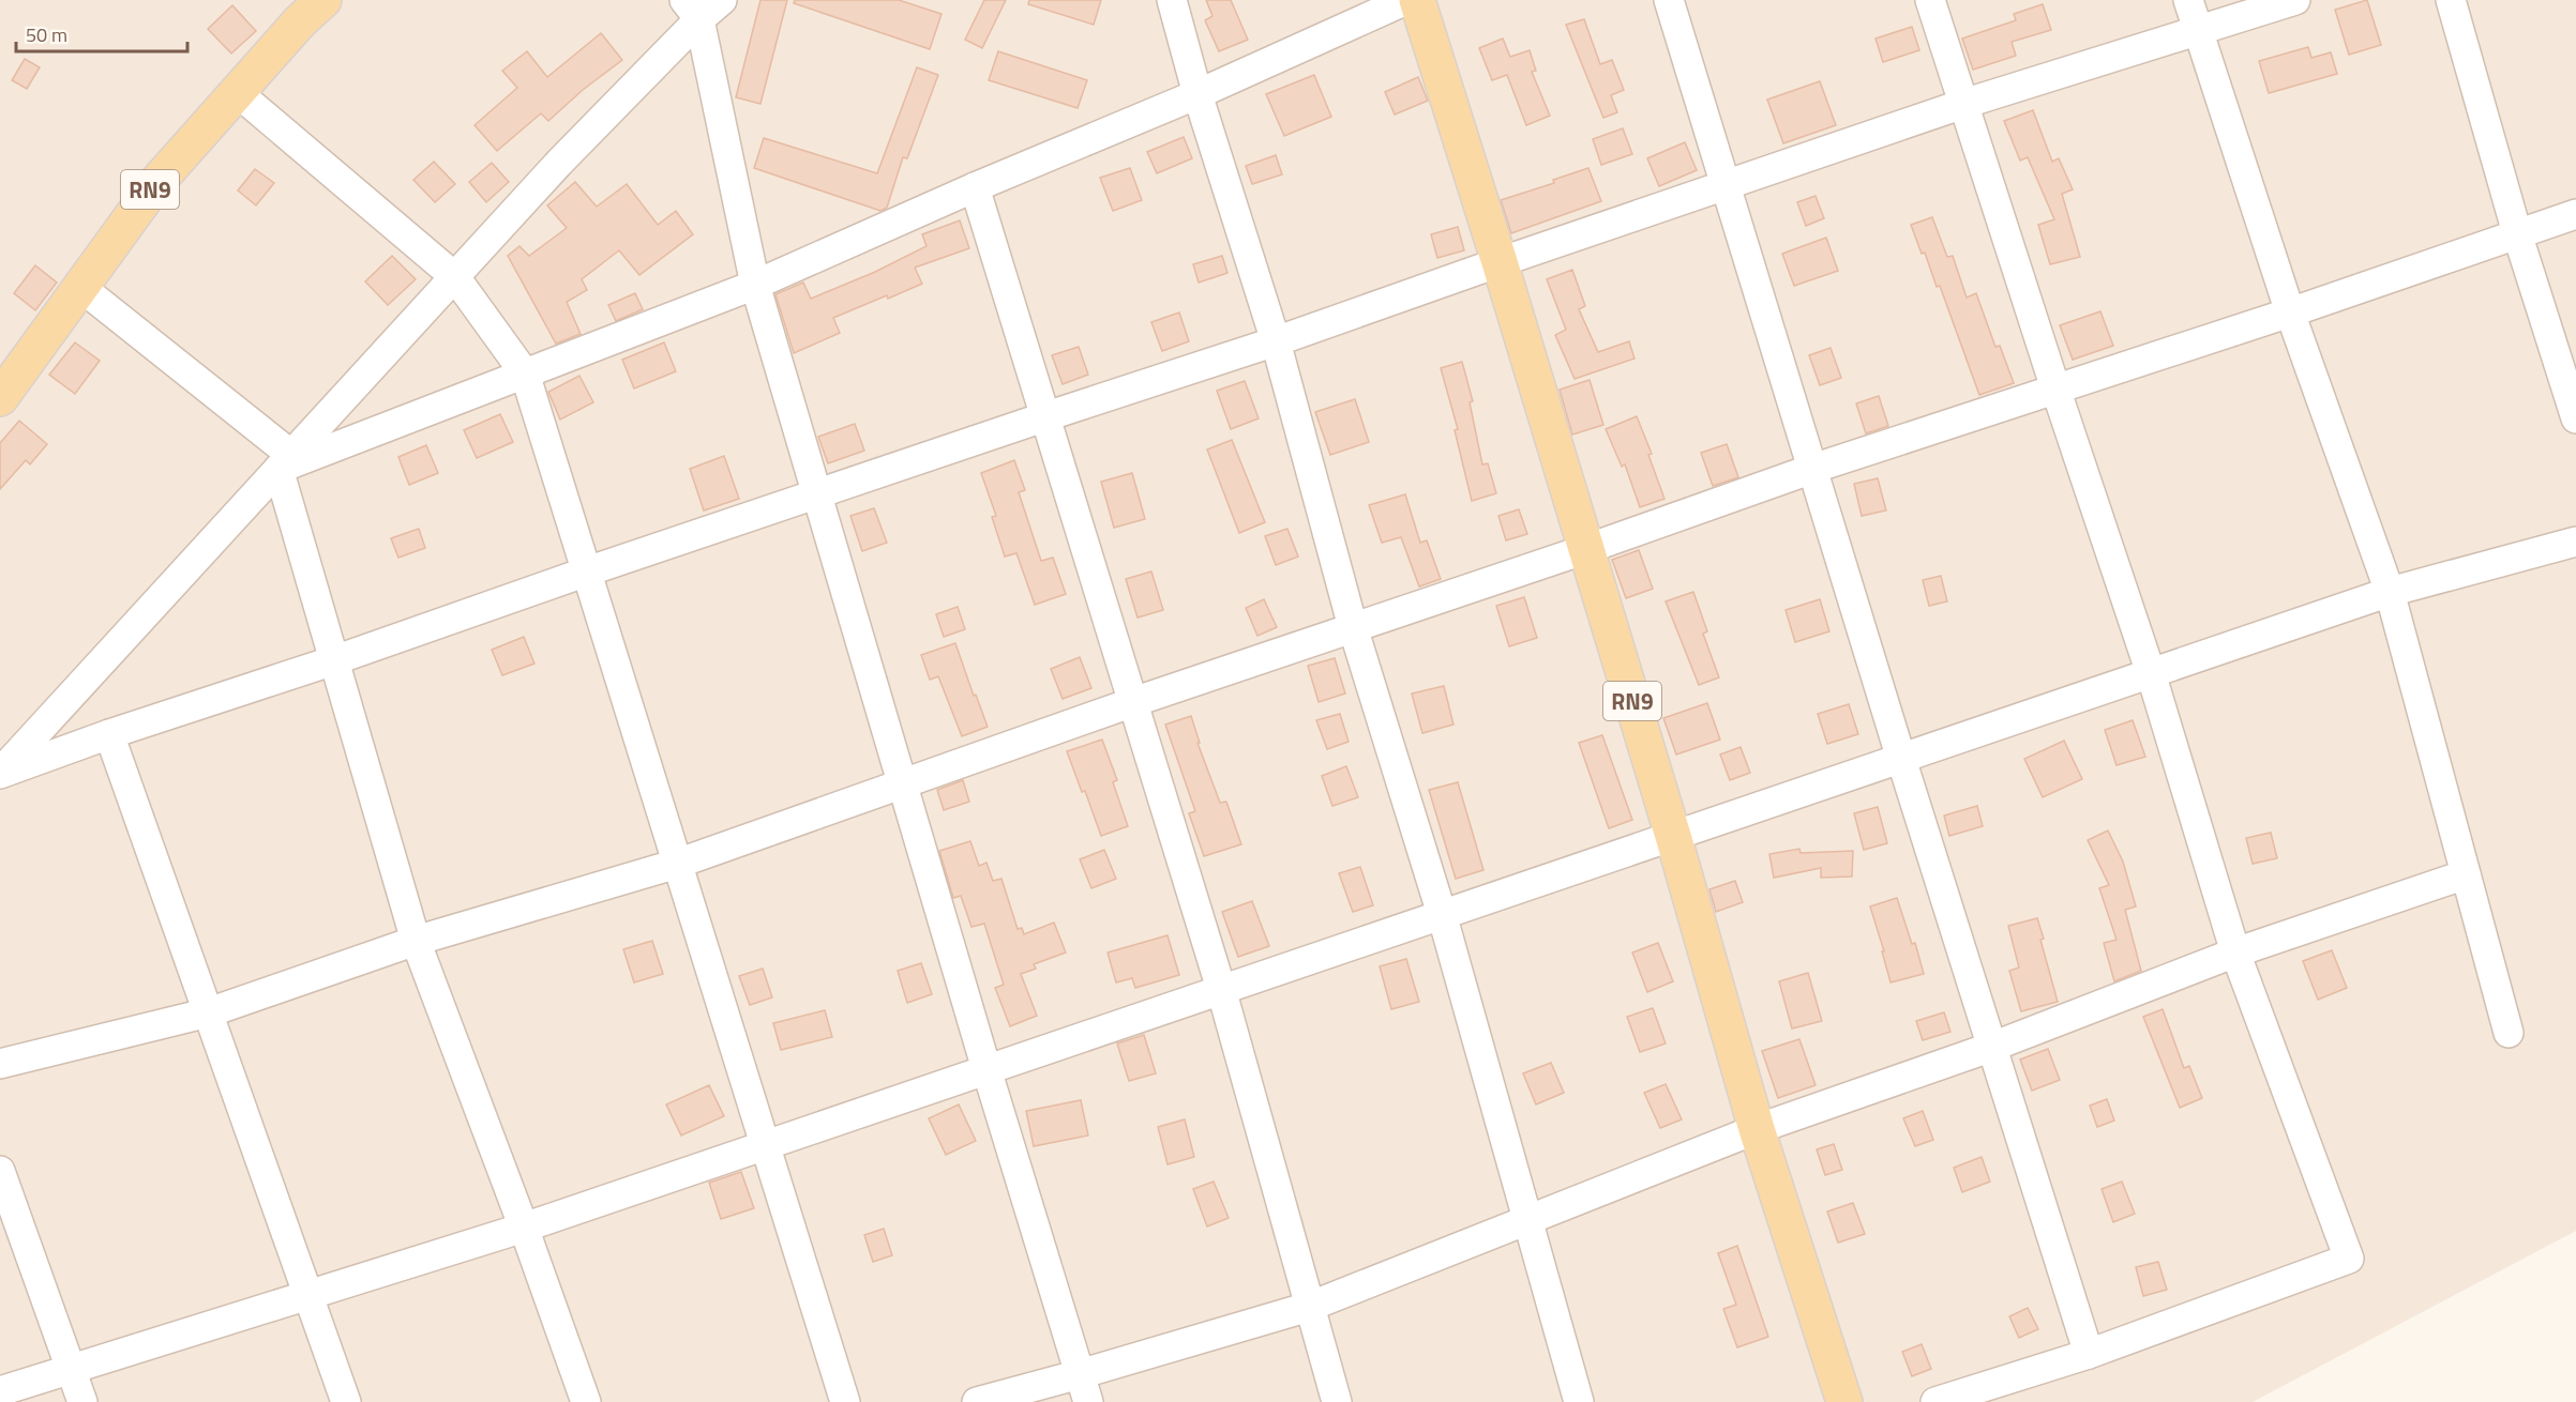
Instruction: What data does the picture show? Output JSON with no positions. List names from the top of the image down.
{
  "streets": {
    "main road": ["RN9"]
  },
  "scale_bar": "50 m"
}
